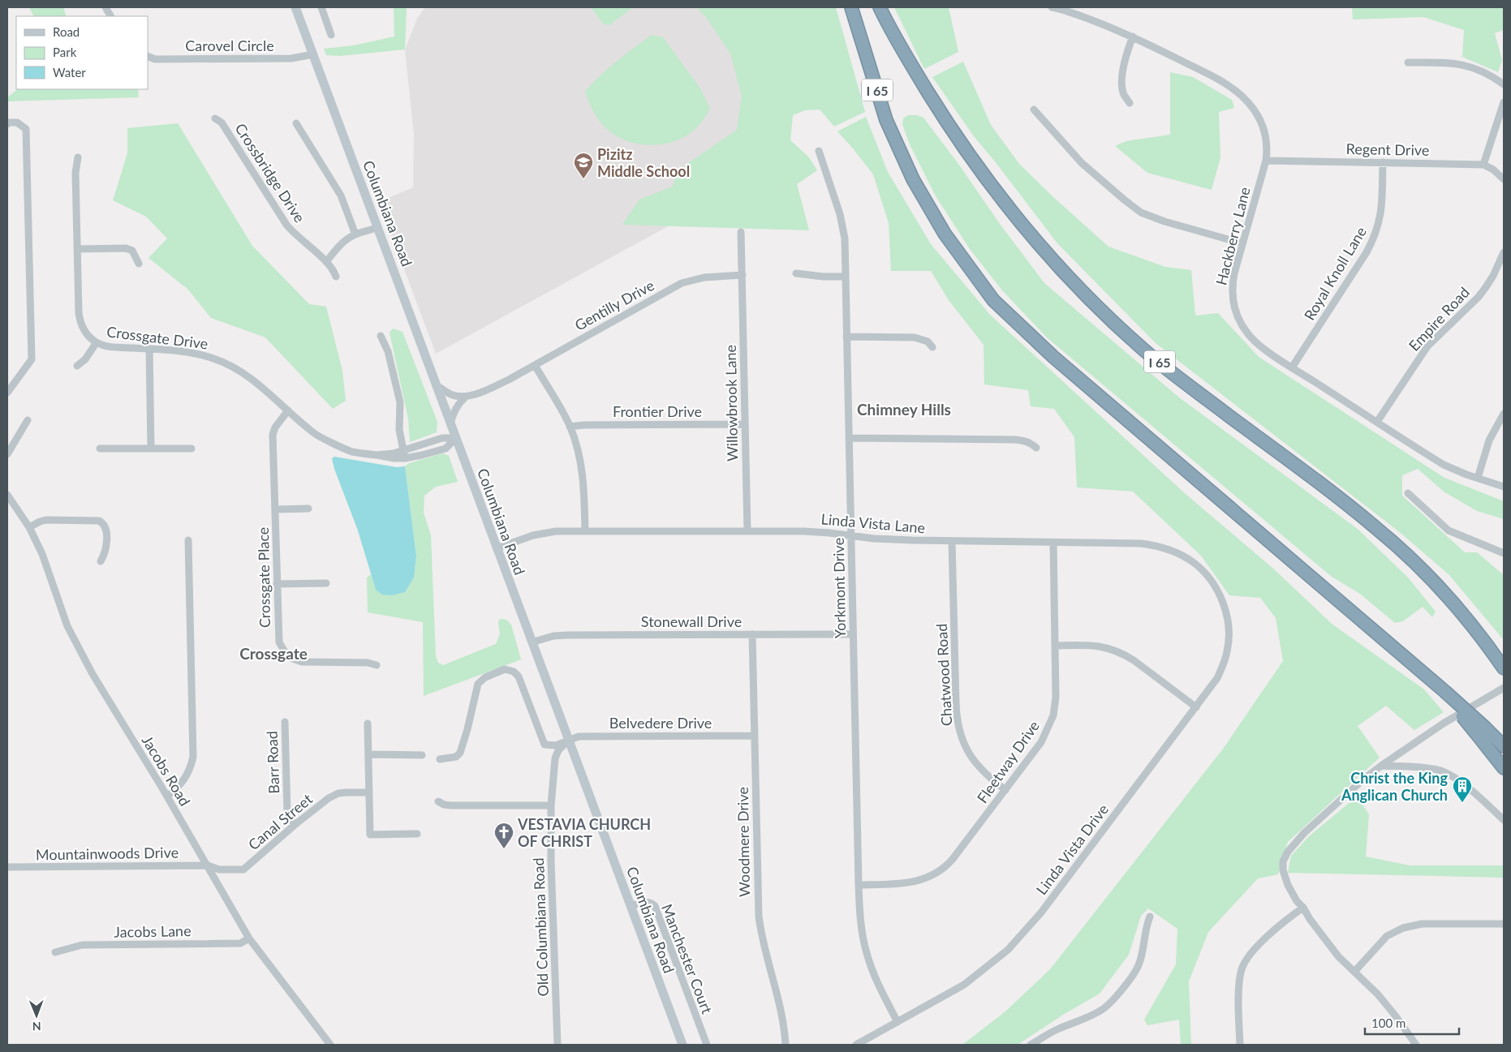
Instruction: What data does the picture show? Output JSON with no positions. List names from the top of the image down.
{
  "streets": {
    "highway": ["I 65"],
    "main road": ["Columbiana Road"],
    "street": [
      "Carovel Circle",
      "Regent Drive",
      "Crossbridge Drive",
      "Hackberry Lane",
      "Royal Knoll Lane",
      "Gentilly Drive",
      "Empire Road",
      "Crossgate Drive",
      "Willowbrook Lane",
      "Frontier Drive",
      "Linda Vista Lane",
      "Crossgate Place",
      "Yorkmont Drive",
      "Stonewall Drive",
      "Chatwood Road",
      "Belvedere Drive",
      "Fleetway Drive",
      "Barr Road",
      "Jacobs Road",
      "Canal Street",
      "Woodmere Drive",
      "Linda Vista Drive",
      "Mountainwoods Drive",
      "Old Columbiana Road",
      "Jacobs Lane",
      "Manchester Court"
    ]
  },
  "crossings": [
    ["Carovel Circle", "Columbiana Road"],
    ["Regent Drive", "Hackberry Lane"],
    ["Regent Drive", "Royal Knoll Lane"],
    ["Columbiana Road", "Crossgate Drive"],
    ["Columbiana Road", "Linda Vista Lane"],
    ["Columbiana Road", "Stonewall Drive"],
    ["Columbiana Road", "Belvedere Drive"],
    ["Columbiana Road", "Old Columbiana Road"],
    ["Columbiana Road", "Manchester Court"],
    ["Hackberry Lane", "Royal Knoll Lane"],
    ["Hackberry Lane", "Empire Road"],
    ["Gentilly Drive", "Willowbrook Lane"],
    ["Crossgate Drive", "Crossgate Place"],
    ["Willowbrook Lane", "Frontier Drive"],
    ["Willowbrook Lane", "Linda Vista Lane"],
    ["Linda Vista Lane", "Yorkmont Drive"],
    ["Linda Vista Lane", "Chatwood Road"],
    ["Linda Vista Lane", "Fleetway Drive"],
    ["Linda Vista Lane", "Linda Vista Drive"],
    ["Yorkmont Drive", "Stonewall Drive"],
    ["Yorkmont Drive", "Fleetway Drive"],
    ["Yorkmont Drive", "Linda Vista Drive"],
    ["Stonewall Drive", "Woodmere Drive"],
    ["Chatwood Road", "Fleetway Drive"],
    ["Belvedere Drive", "Woodmere Drive"],
    ["Belvedere Drive", "Old Columbiana Road"],
    ["Barr Road", "Canal Street"],
    ["Jacobs Road", "Canal Street"],
    ["Jacobs Road", "Mountainwoods Drive"],
    ["Jacobs Road", "Jacobs Lane"],
    ["Canal Street", "Mountainwoods Drive"]
  ],
  "districts": ["Chimney Hills", "Crossgate"],
  "places": {
    "school or university": ["Pizitz Middle School"],
    "building": ["Christ the King Anglican Church"],
    "church": ["VESTAVIA CHURCH OF CHRIST"]
  },
  "legend": ["Road", "Park", "Water"],
  "scale_bar": "100 m",
  "north": "bottom"
}
